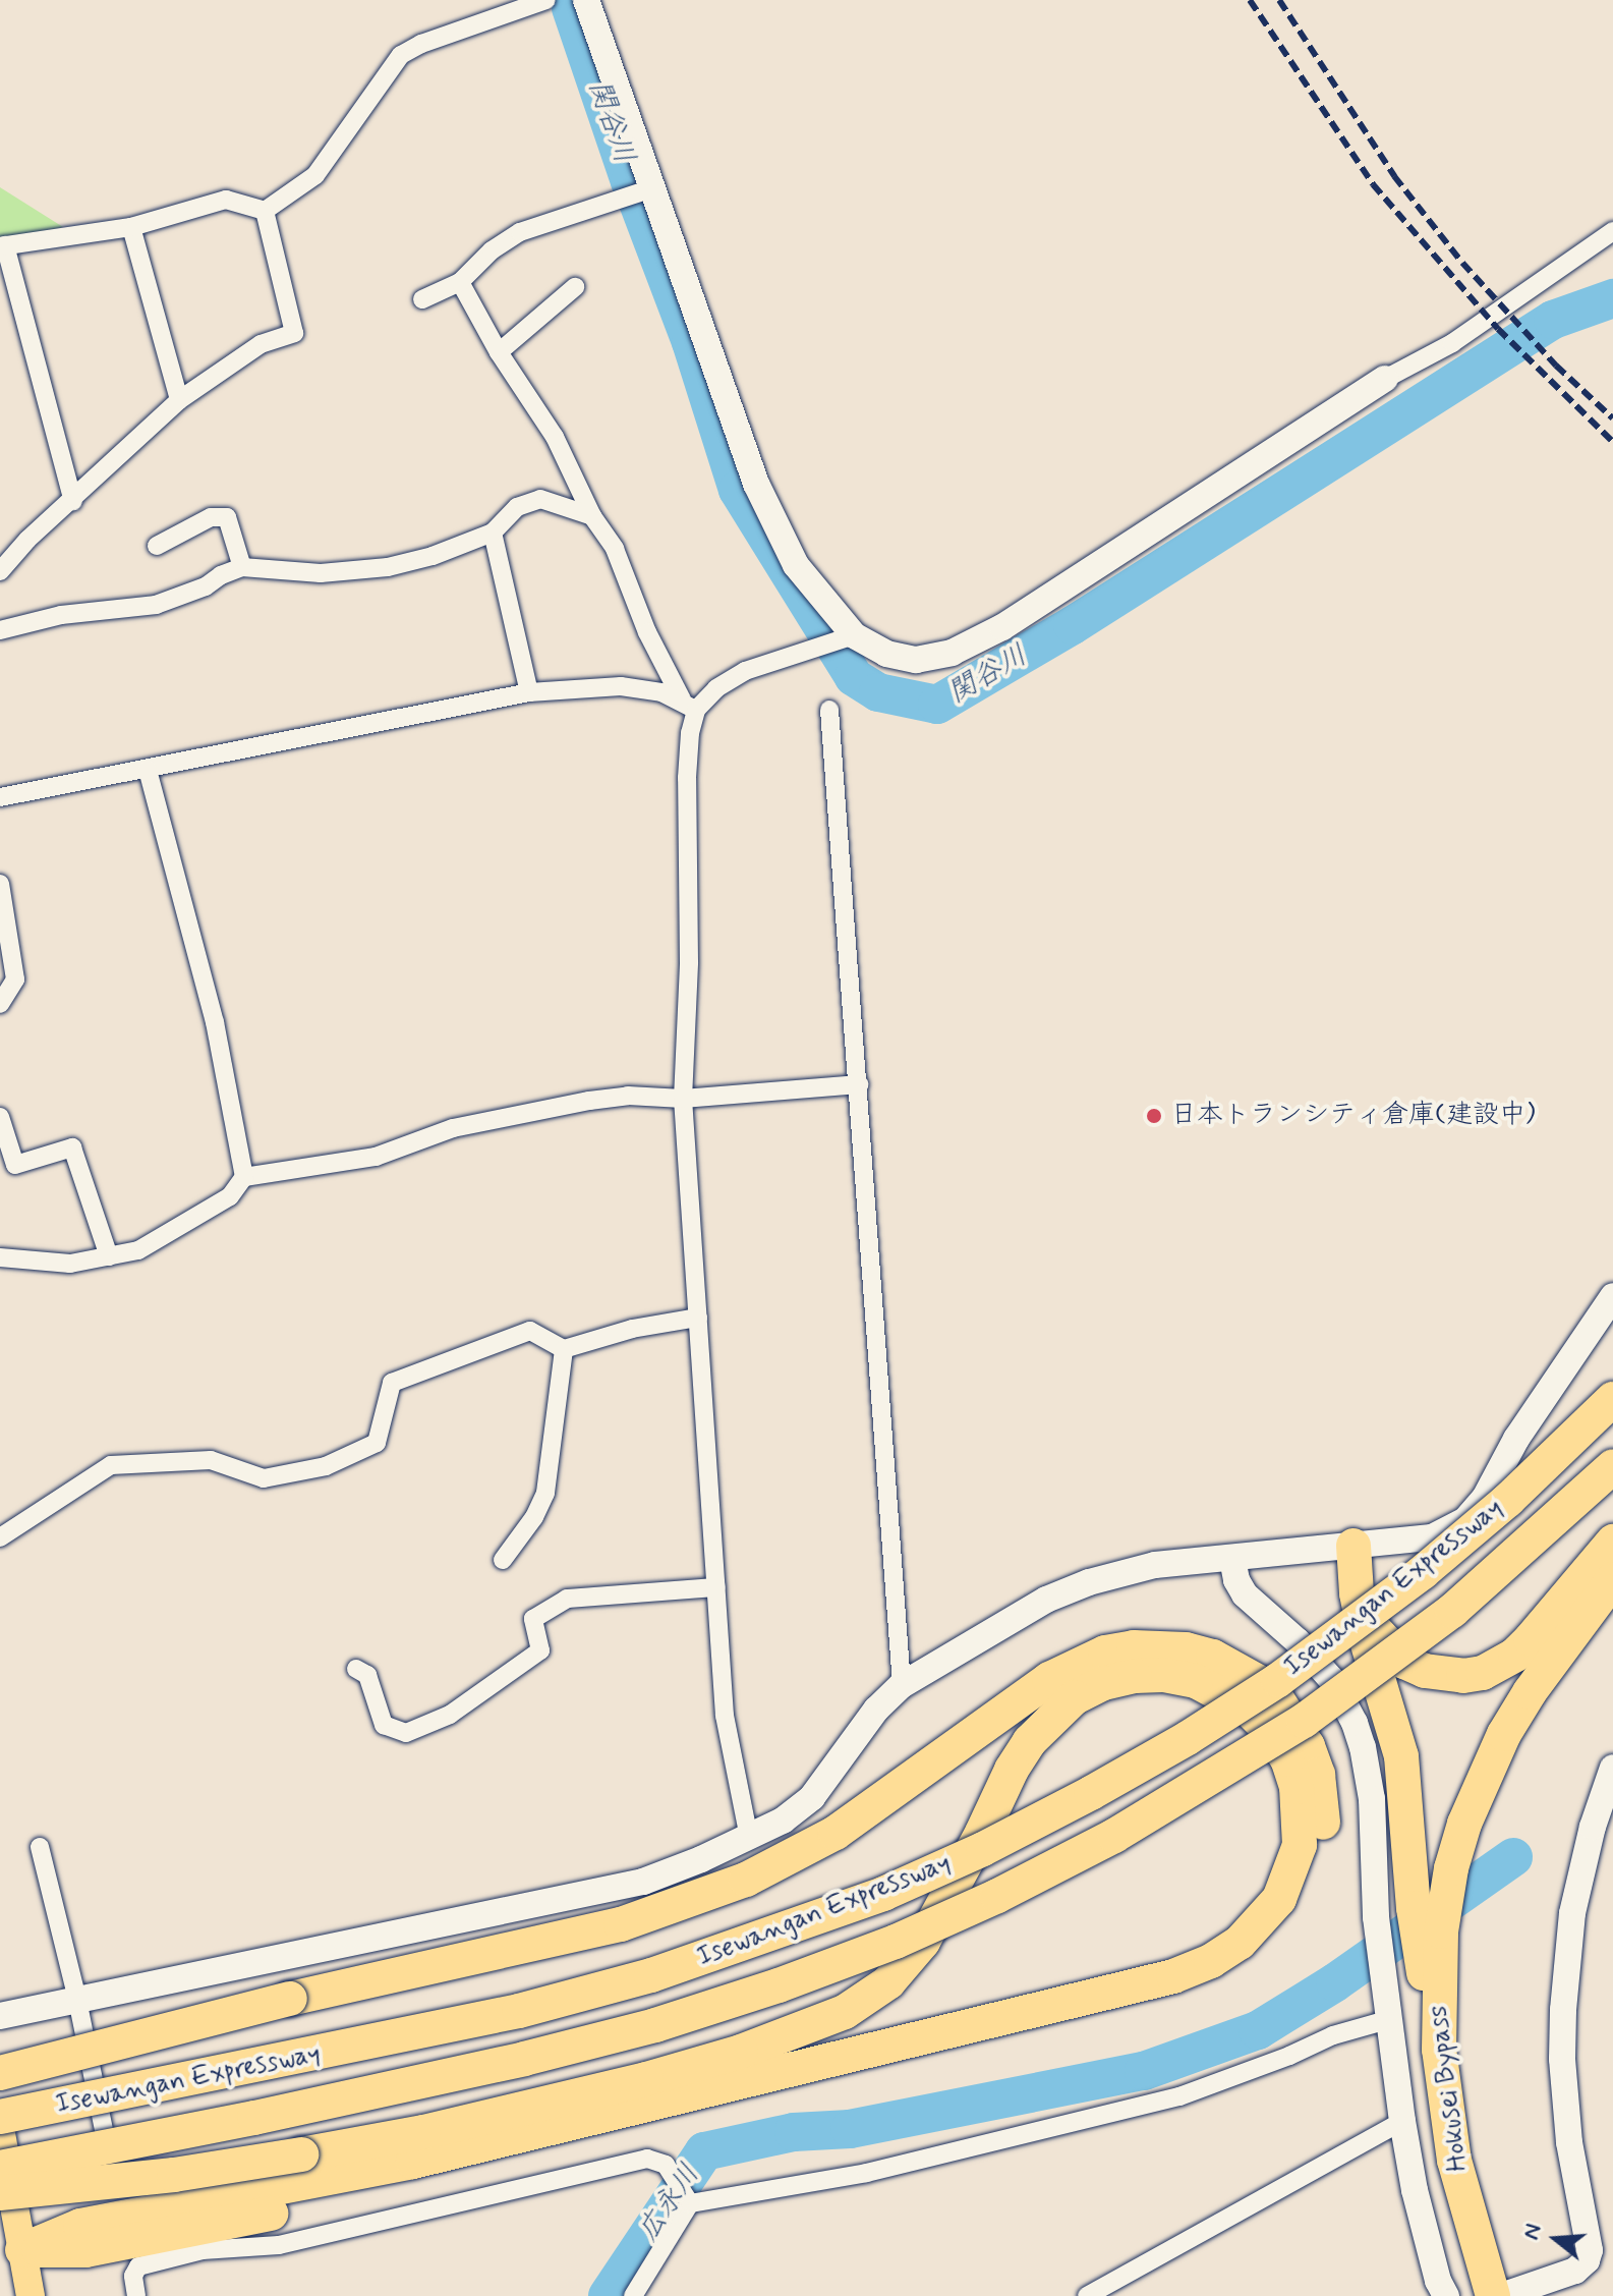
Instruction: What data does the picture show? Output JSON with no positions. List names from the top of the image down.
{
  "streets": {
    "highway": ["Isewangan Expressway", "Hokusei Bypass"]
  },
  "water": ["関谷川", "広永川"],
  "places": ["日本トランシティ倉庫(建設中)"],
  "north": "left"
}
